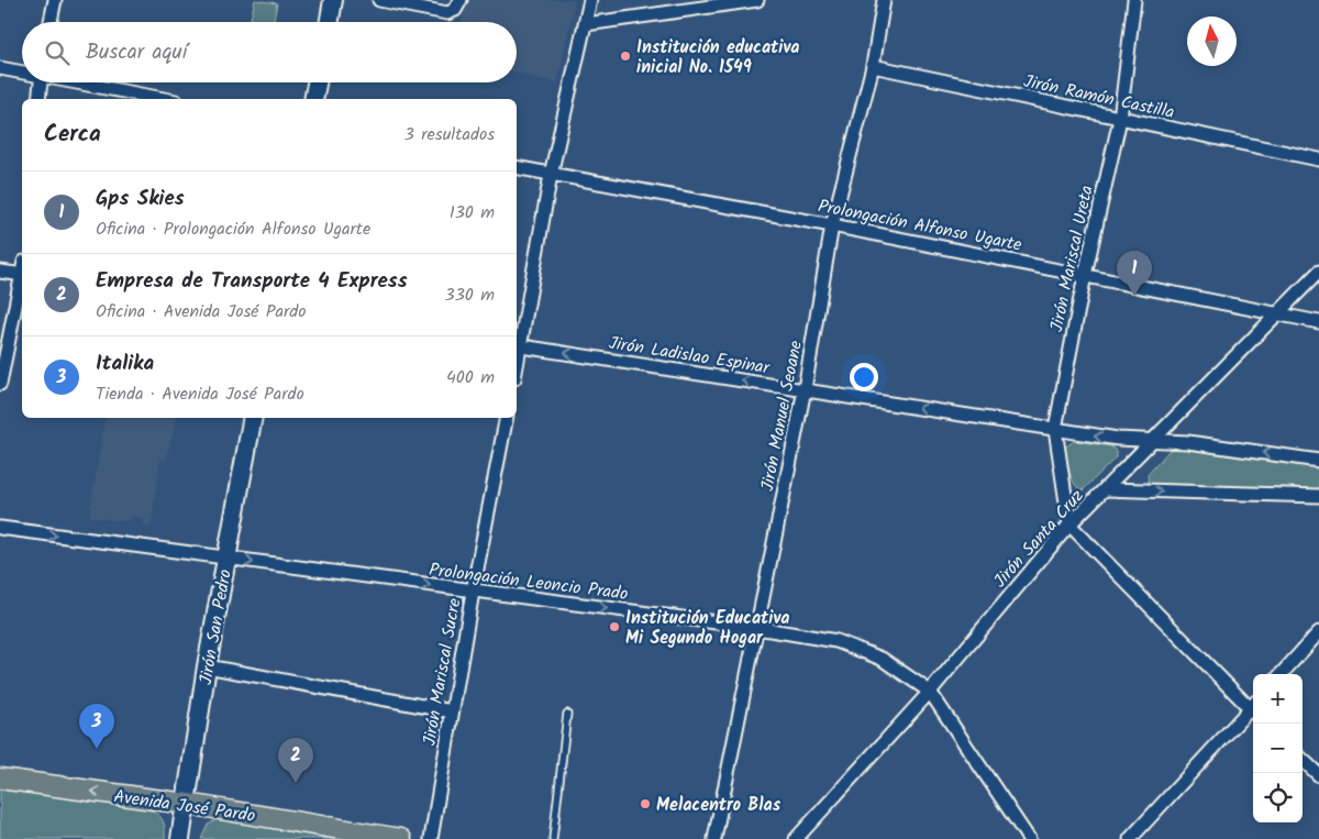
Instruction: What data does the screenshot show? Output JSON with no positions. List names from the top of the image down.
{
  "streets": {
    "main road": ["Jirón San Pedro", "Avenida José Pardo"],
    "street": [
      "Jirón Ramón Castilla",
      "Prolongación Alfonso Ugarte",
      "Jirón Mariscal Ureta",
      "Jirón Ladislao Espinar",
      "Jirón Manuel Seoane",
      "Jirón Santa Cruz",
      "Prolongación Leoncio Prado",
      "Jirón Mariscal Sucre"
    ]
  },
  "crossings": [
    ["Jirón Ramón Castilla", "Jirón Mariscal Ureta"],
    ["Jirón Ramón Castilla", "Jirón Manuel Seoane"],
    ["Prolongación Alfonso Ugarte", "Jirón Mariscal Ureta"],
    ["Prolongación Alfonso Ugarte", "Jirón Manuel Seoane"],
    ["Prolongación Alfonso Ugarte", "Jirón Santa Cruz"],
    ["Jirón Mariscal Ureta", "Jirón Ladislao Espinar"],
    ["Jirón Mariscal Ureta", "Jirón Santa Cruz"],
    ["Jirón Ladislao Espinar", "Jirón Manuel Seoane"],
    ["Jirón Ladislao Espinar", "Jirón Santa Cruz"],
    ["Jirón Manuel Seoane", "Prolongación Leoncio Prado"],
    ["Jirón Santa Cruz", "Prolongación Leoncio Prado"],
    ["Prolongación Leoncio Prado", "Jirón San Pedro"],
    ["Prolongación Leoncio Prado", "Jirón Mariscal Sucre"],
    ["Jirón San Pedro", "Avenida José Pardo"]
  ],
  "one_way": ["Jirón Ladislao Espinar", "Prolongación Leoncio Prado", "Avenida José Pardo"],
  "places": ["Institución educativa inicial No. 1549", "Institución Educativa Mi Segundo Hogar", "Melacentro Blas"],
  "north": "top",
  "page": {
    "search": "Buscar aquí",
    "heading": ["Cerca", "3 resultados"],
    "list": [
      {
        "mark": "1",
        "name": "Gps Skies",
        "note": "Oficina · Prolongación Alfonso Ugarte",
        "value": "130 m"
      },
      {
        "mark": "2",
        "name": "Empresa de Transporte 4 Express",
        "note": "Oficina · Avenida José Pardo",
        "value": "330 m"
      },
      {
        "mark": "3",
        "name": "Italika",
        "note": "Tienda · Avenida José Pardo",
        "value": "400 m"
      }
    ],
    "pins": ["1", "3", "2"],
    "map_buttons": ["+", "−"]
  }
}
